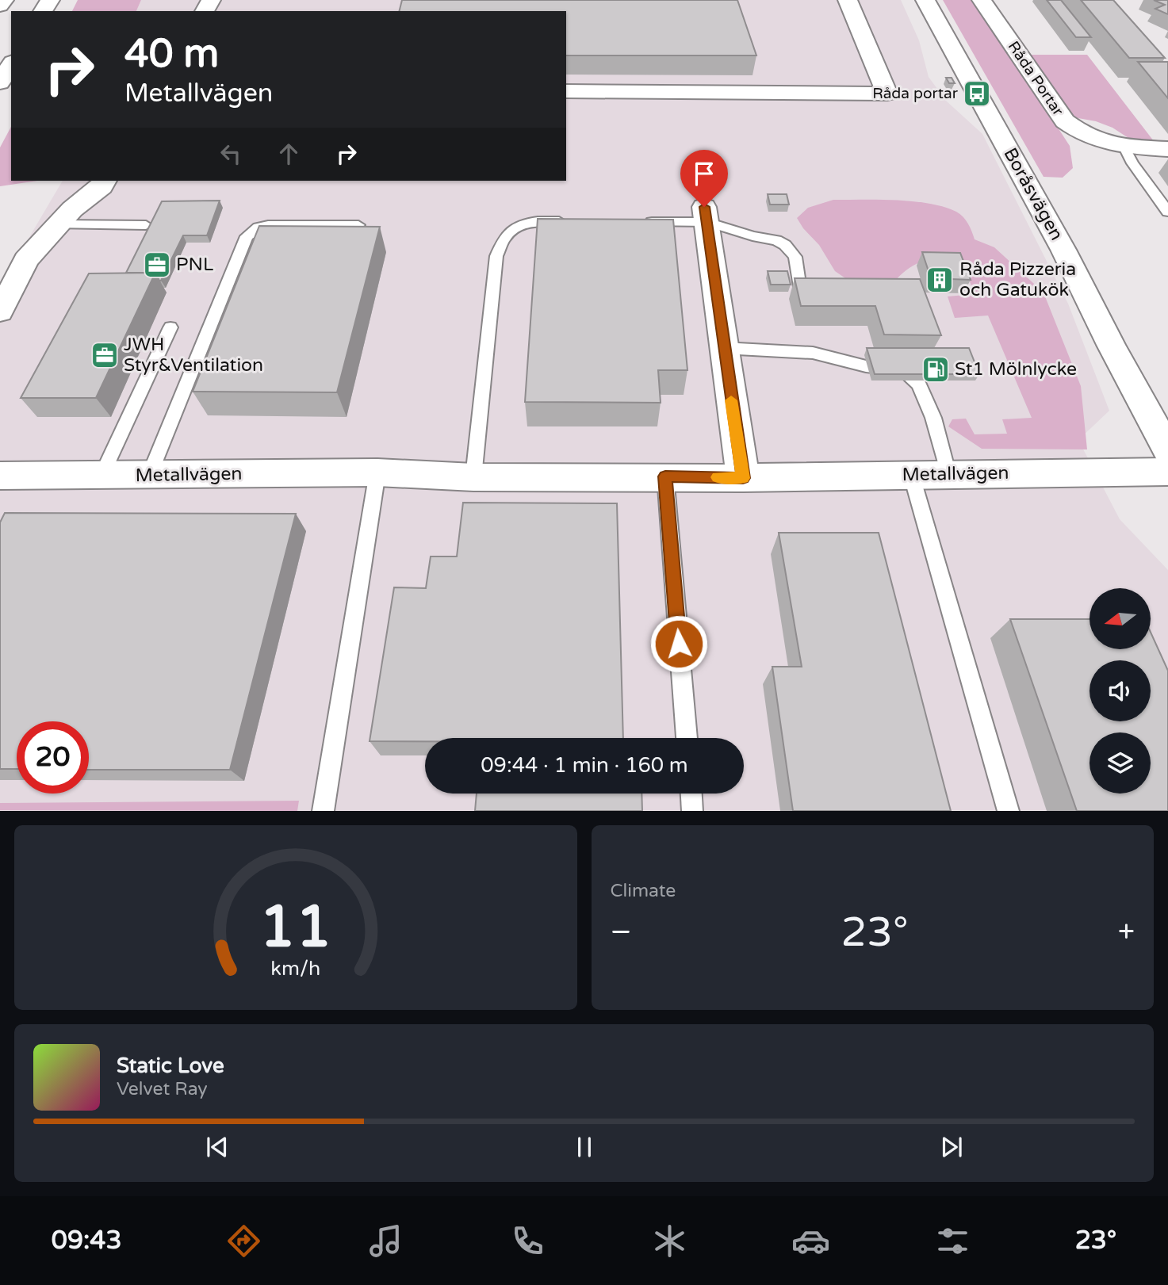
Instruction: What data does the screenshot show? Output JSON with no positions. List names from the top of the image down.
{
  "streets": {
    "main road": ["Råda Portar", "Boråsvägen", "Metallvägen"]
  },
  "places": {
    "bus stop": ["Råda portar"],
    "office": ["PNL", "JWH Styr&Ventilation"],
    "building": ["Råda Pizzeria och Gatukök"],
    "fuel station": ["St1 Mölnlycke"]
  },
  "north": "left",
  "page": {
    "turn": ["40 m", "Metallvägen"],
    "limit": "20",
    "trip": "09:44 · 1 min · 160 m",
    "tile": "Climate",
    "heat": ["−", "23°", "+"],
    "song": ["Static Love", "Velvet Ray"],
    "tabs": ["09:43", "23°"],
    "gauge": ["11", "km/h"]
  }
}
